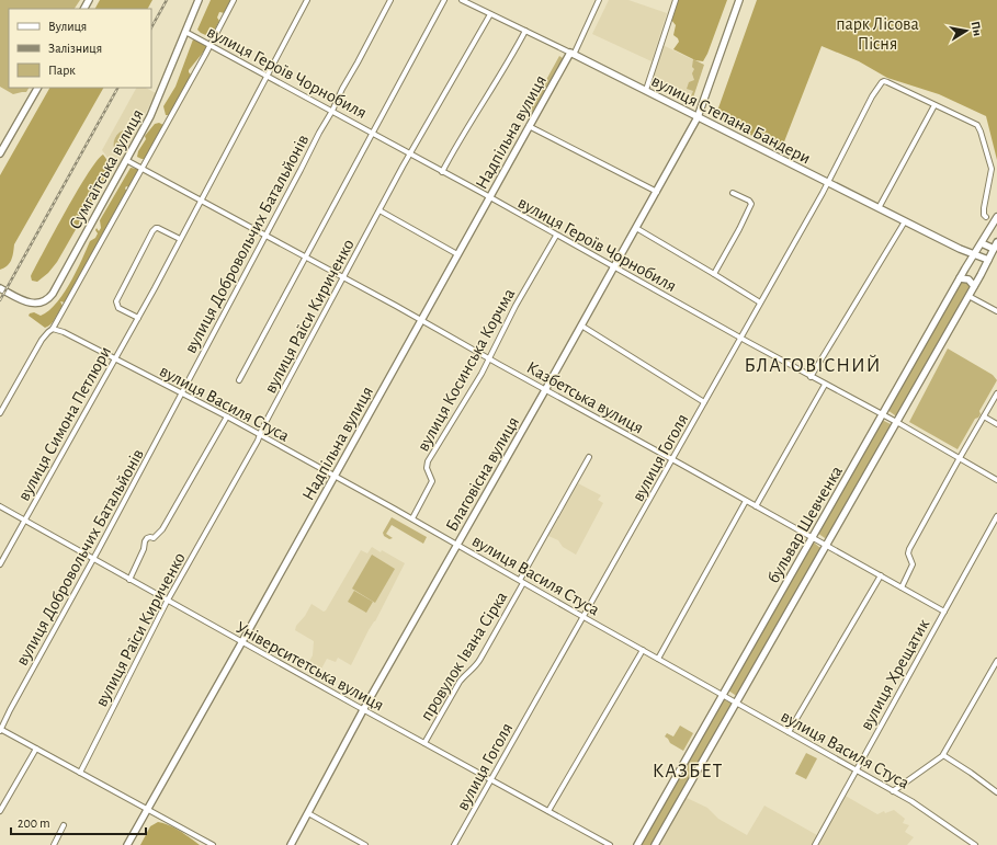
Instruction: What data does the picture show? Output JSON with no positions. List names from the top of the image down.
{
  "streets": {
    "main road": [
      "вулиця Степана Бандери",
      "Надпільна вулиця",
      "Сумгаїтська вулиця",
      "Благовісна вулиця",
      "бульвар Шевченка"
    ],
    "street": [
      "вулиця Героїв Чорнобиля",
      "вулиця Добровольчих Батальйонів",
      "вулиця Раїси Кириченко",
      "вулиця Косинська Корчма",
      "Казбетська вулиця",
      "вулиця Василя Стуса",
      "вулиця Симона Петлюри",
      "вулиця Гоголя",
      "провулок Івана Сірка",
      "Університетська вулиця",
      "вулиця Хрещатик"
    ]
  },
  "crossings": [
    ["вулиця Героїв Чорнобиля", "Надпільна вулиця"],
    ["вулиця Героїв Чорнобиля", "Сумгаїтська вулиця"],
    ["вулиця Героїв Чорнобиля", "вулиця Добровольчих Батальйонів"],
    ["вулиця Героїв Чорнобиля", "вулиця Раїси Кириченко"],
    ["вулиця Героїв Чорнобиля", "вулиця Косинська Корчма"],
    ["вулиця Героїв Чорнобиля", "вулиця Симона Петлюри"],
    ["вулиця Героїв Чорнобиля", "вулиця Гоголя"],
    ["вулиця Героїв Чорнобиля", "Благовісна вулиця"],
    ["вулиця Героїв Чорнобиля", "бульвар Шевченка"],
    ["вулиця Степана Бандери", "Надпільна вулиця"],
    ["вулиця Степана Бандери", "вулиця Раїси Кириченко"],
    ["вулиця Степана Бандери", "вулиця Гоголя"],
    ["вулиця Степана Бандери", "Благовісна вулиця"],
    ["вулиця Степана Бандери", "бульвар Шевченка"],
    ["Надпільна вулиця", "Казбетська вулиця"],
    ["Надпільна вулиця", "вулиця Василя Стуса"],
    ["Надпільна вулиця", "Університетська вулиця"],
    ["Сумгаїтська вулиця", "Казбетська вулиця"],
    ["вулиця Добровольчих Батальйонів", "Казбетська вулиця"],
    ["вулиця Добровольчих Батальйонів", "вулиця Василя Стуса"],
    ["вулиця Добровольчих Батальйонів", "Університетська вулиця"],
    ["вулиця Раїси Кириченко", "Казбетська вулиця"],
    ["вулиця Раїси Кириченко", "вулиця Василя Стуса"],
    ["вулиця Раїси Кириченко", "Університетська вулиця"],
    ["вулиця Косинська Корчма", "Казбетська вулиця"],
    ["вулиця Косинська Корчма", "вулиця Василя Стуса"],
    ["Казбетська вулиця", "вулиця Симона Петлюри"],
    ["Казбетська вулиця", "вулиця Гоголя"],
    ["Казбетська вулиця", "Благовісна вулиця"],
    ["Казбетська вулиця", "бульвар Шевченка"],
    ["Казбетська вулиця", "вулиця Хрещатик"],
    ["вулиця Василя Стуса", "вулиця Симона Петлюри"],
    ["вулиця Василя Стуса", "вулиця Гоголя"],
    ["вулиця Василя Стуса", "Благовісна вулиця"],
    ["вулиця Василя Стуса", "бульвар Шевченка"],
    ["вулиця Василя Стуса", "провулок Івана Сірка"],
    ["вулиця Василя Стуса", "вулиця Хрещатик"],
    ["вулиця Симона Петлюри", "Університетська вулиця"],
    ["вулиця Гоголя", "Університетська вулиця"],
    ["Благовісна вулиця", "Університетська вулиця"],
    ["провулок Івана Сірка", "Університетська вулиця"]
  ],
  "districts": ["БЛАГОВІСНИЙ", "КАЗБЕТ"],
  "parks": ["парк Лісова Пісня"],
  "legend": ["Вулиця", "Залізниця", "Парк"],
  "scale_bar": "200 m",
  "north": "right"
}
